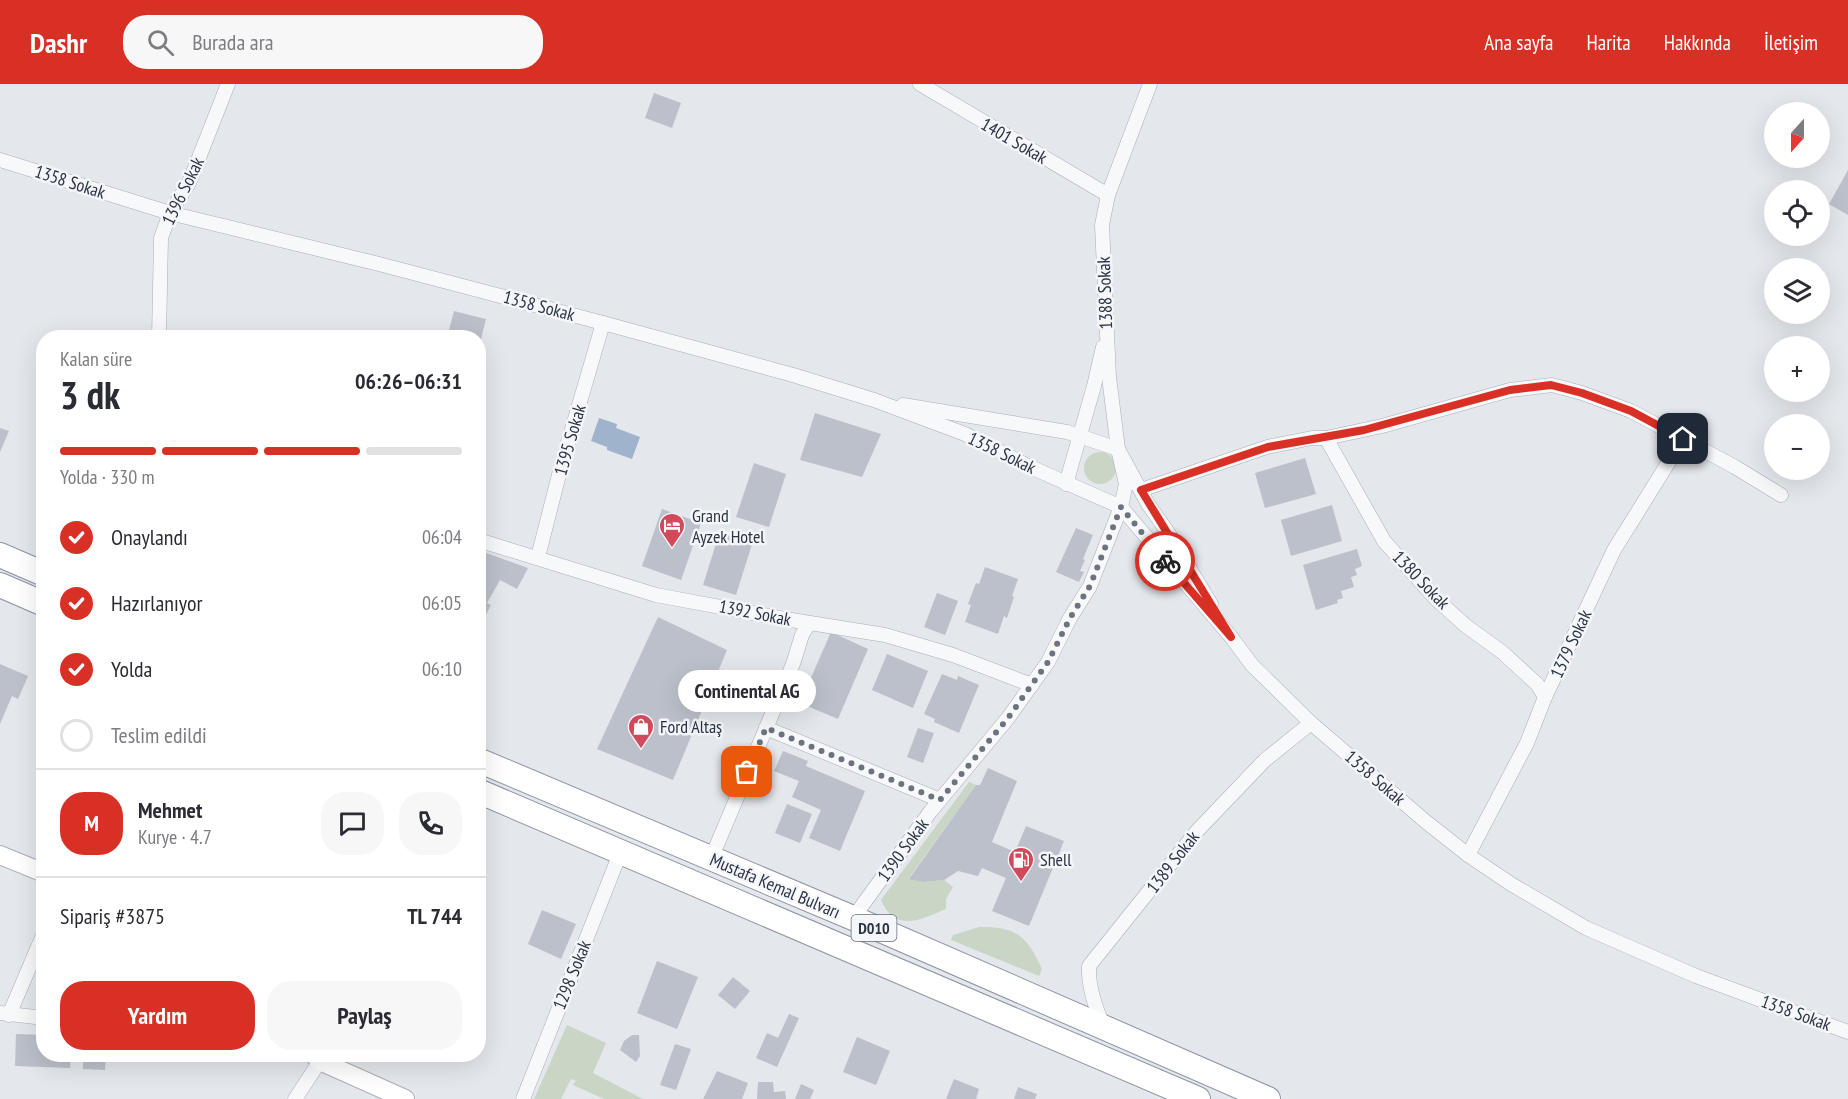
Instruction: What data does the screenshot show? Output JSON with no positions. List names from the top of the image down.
{
  "streets": {
    "highway": ["Mustafa Kemal Bulvarı", "D010"],
    "street": [
      "1401 Sokak",
      "1358 Sokak",
      "1396 Sokak",
      "1388 Sokak",
      "1395 Sokak",
      "1380 Sokak",
      "1392 Sokak",
      "1379 Sokak",
      "1390 Sokak",
      "1389 Sokak",
      "1298 Sokak"
    ]
  },
  "crossings": [
    ["1401 Sokak", "1388 Sokak"],
    ["1358 Sokak", "1396 Sokak"],
    ["1358 Sokak", "1388 Sokak"],
    ["1358 Sokak", "1395 Sokak"],
    ["1358 Sokak", "1379 Sokak"],
    ["1358 Sokak", "1390 Sokak"],
    ["1358 Sokak", "1389 Sokak"],
    ["1388 Sokak", "1390 Sokak"],
    ["1395 Sokak", "1392 Sokak"],
    ["1380 Sokak", "1379 Sokak"],
    ["1392 Sokak", "1390 Sokak"],
    ["1390 Sokak", "Mustafa Kemal Bulvarı"],
    ["1389 Sokak", "Mustafa Kemal Bulvarı"],
    ["Mustafa Kemal Bulvarı", "1298 Sokak"]
  ],
  "places": {
    "hotel": ["Grand Ayzek Hotel"],
    "shop": ["Ford Altaş"],
    "other": ["Continental AG"],
    "fuel station": ["Shell"]
  },
  "north": "bottom",
  "page": {
    "header": "Dashr",
    "search": "Burada ara",
    "nav": [
      "Ana sayfa",
      "Harita",
      "Hakkında",
      "İletişim"
    ],
    "map_buttons": ["+", "−"],
    "heading": ["3 dk", "Kalan süre", "06:26–06:31"],
    "panel": [
      "Mehmet",
      "Kurye · 4.7",
      "Sipariş #3875",
      "TL 744"
    ],
    "bar": "Yolda · 330 m",
    "list": [
      ["Onaylandı", "06:04"],
      ["Hazırlanıyor", "06:05"],
      ["Yolda", "06:10"],
      "Teslim edildi"
    ],
    "bubble": "Continental AG",
    "round": "M",
    "buttons": ["Yardım", "Paylaş"]
  }
}
